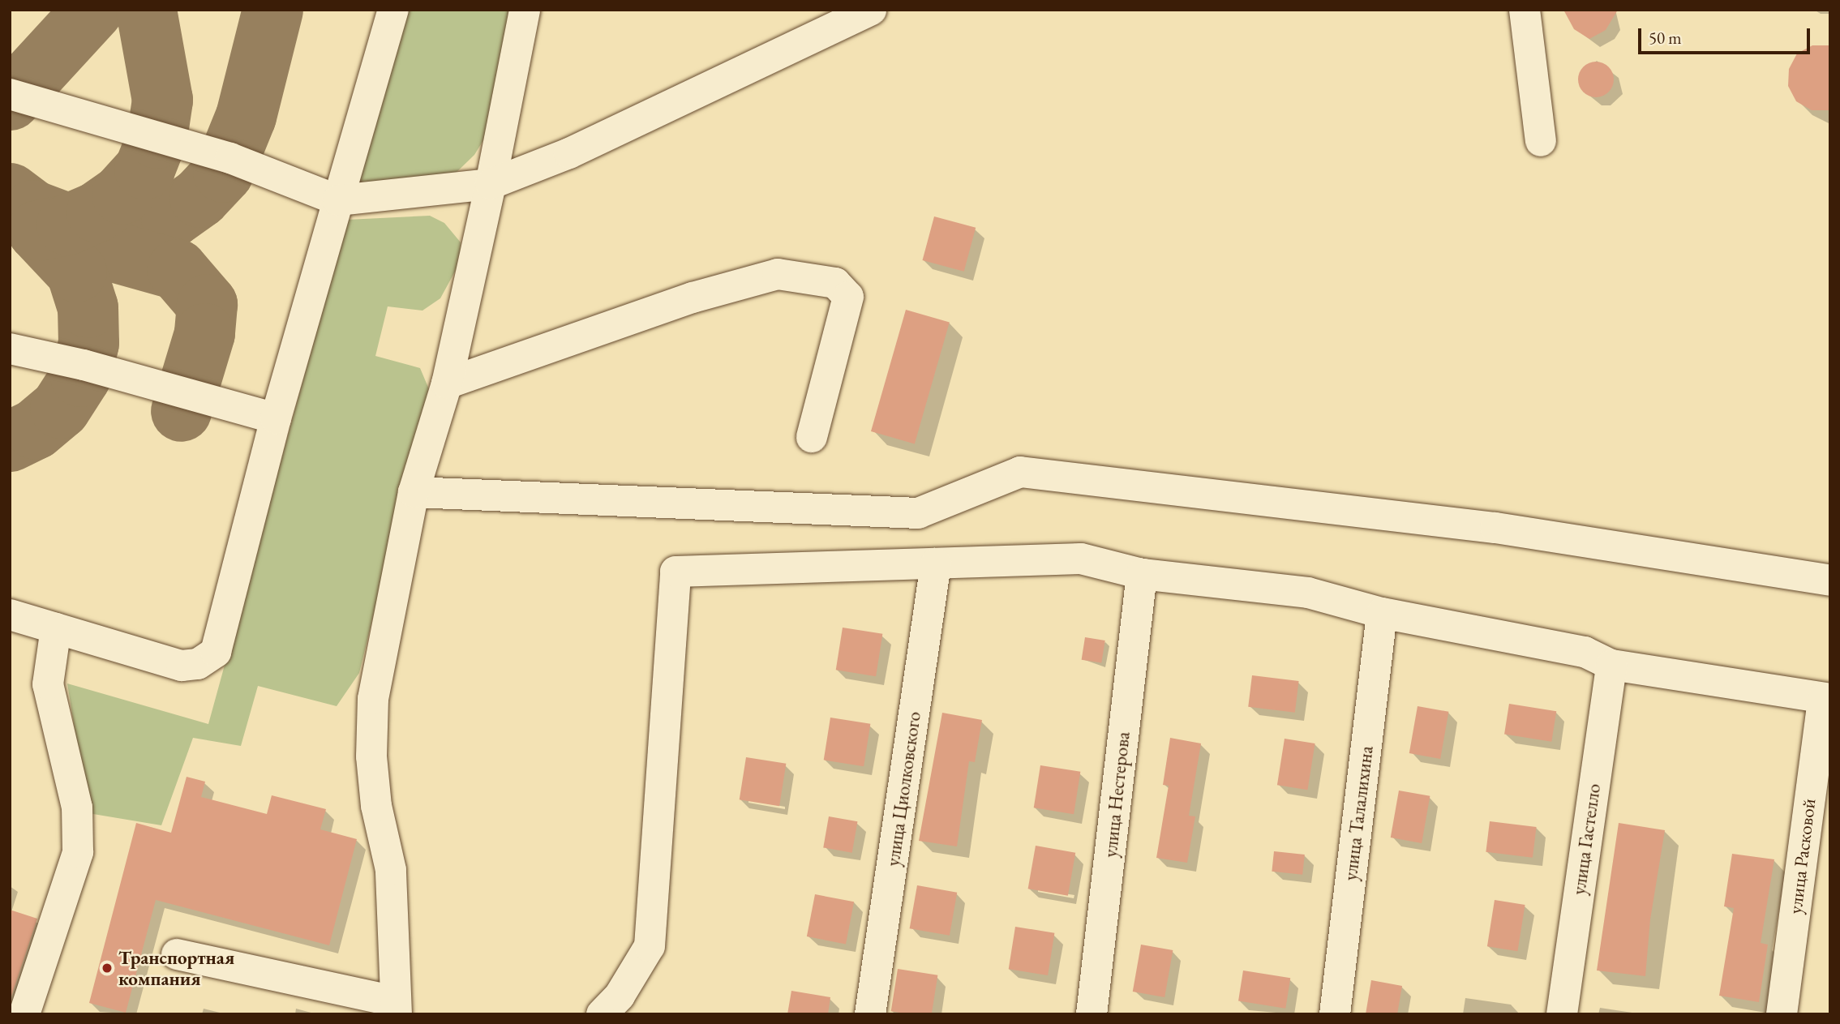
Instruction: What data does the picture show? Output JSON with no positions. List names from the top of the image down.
{
  "streets": {
    "street": [
      "улица Циолковского",
      "улица Нестерова",
      "улица Талалихина",
      "улица Гастелло",
      "улица Расковой"
    ]
  },
  "places": ["Транспортная компания"],
  "scale_bar": "50 m"
}
